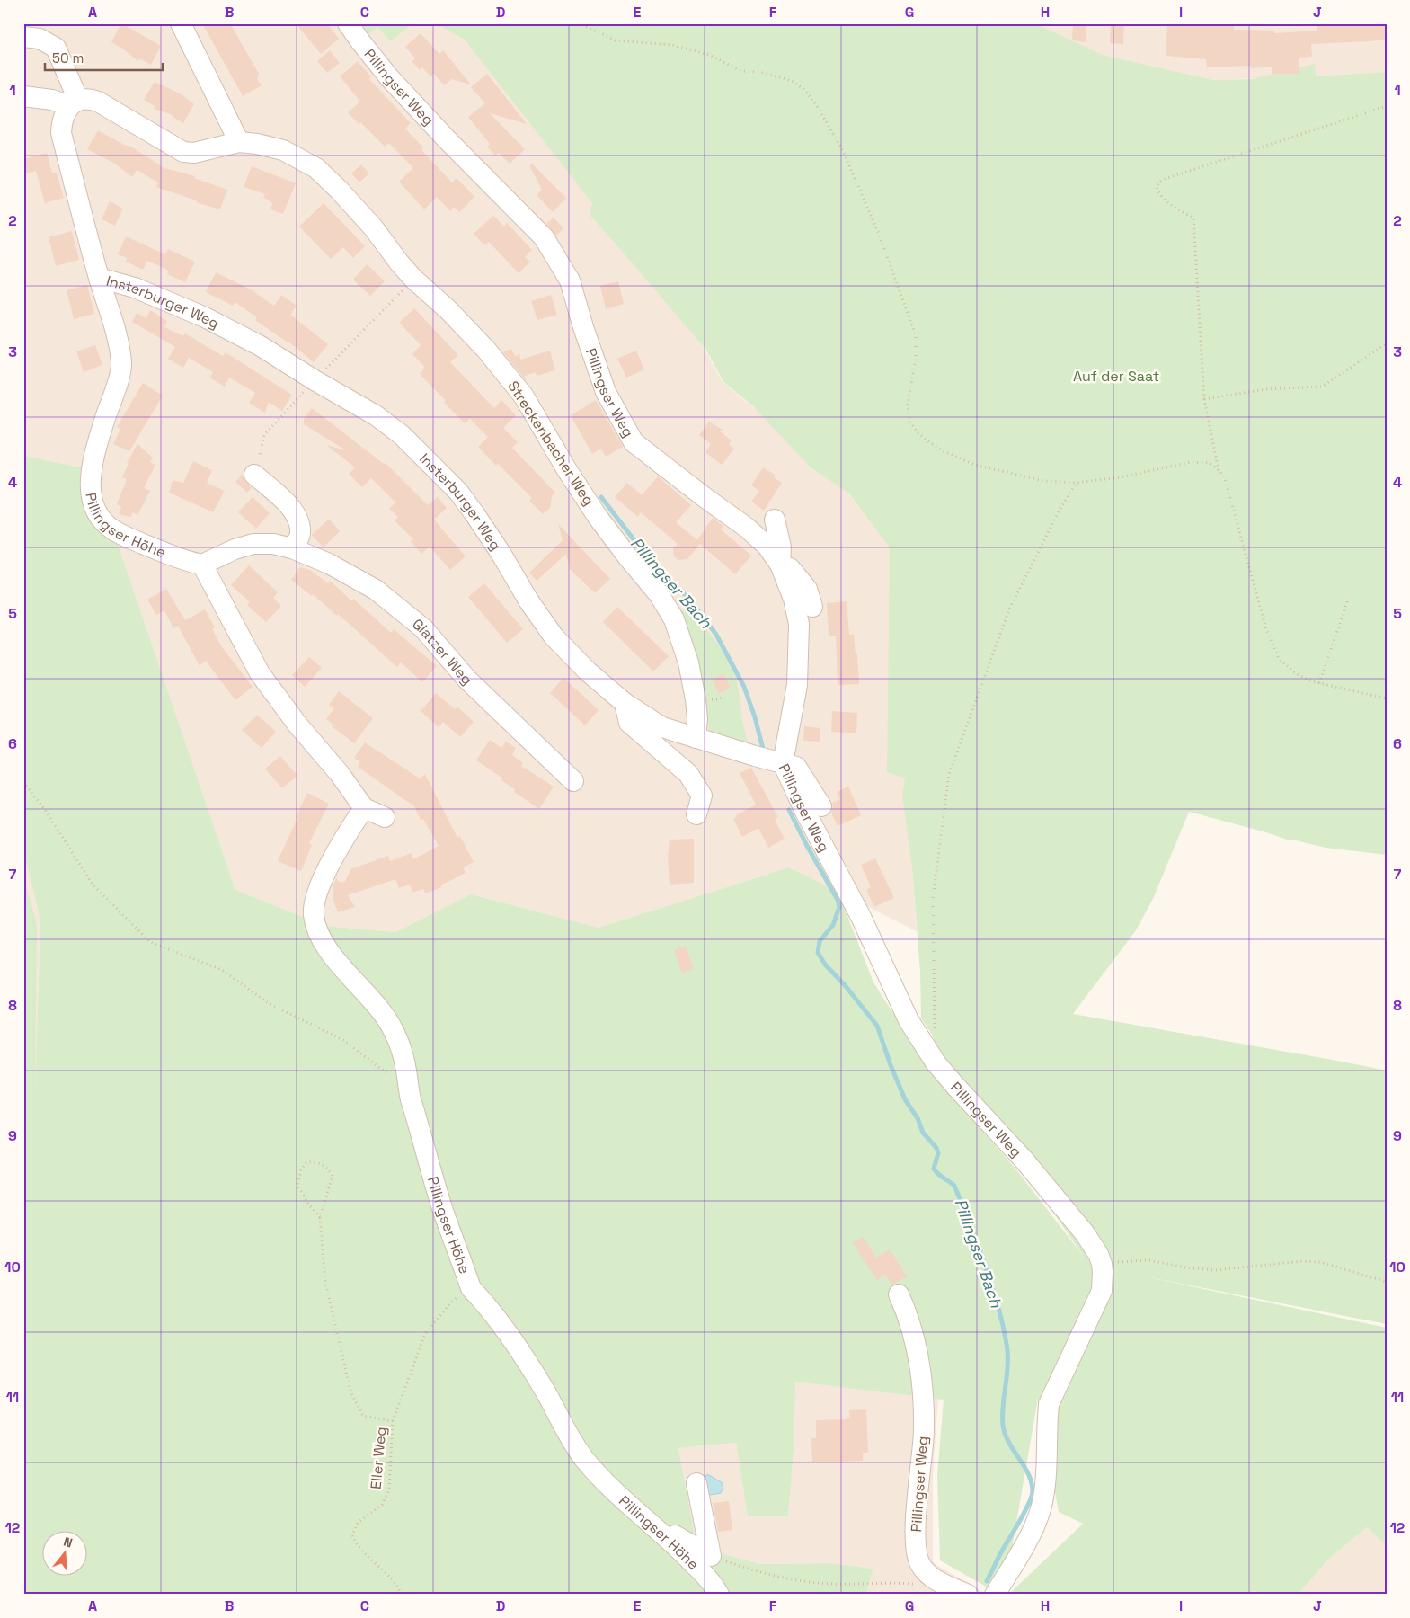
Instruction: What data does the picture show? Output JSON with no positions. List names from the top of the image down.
{
  "streets": {
    "street": [
      "Pillingser Weg",
      "Insterburger Weg",
      "Streckenbacher Weg",
      "Pillingser Höhe",
      "Glatzer Weg"
    ],
    "path": ["Eller Weg"]
  },
  "crossings": [
    ["Pillingser Weg", "Insterburger Weg"],
    ["Insterburger Weg", "Streckenbacher Weg"],
    ["Insterburger Weg", "Pillingser Höhe"],
    ["Pillingser Höhe", "Glatzer Weg"],
    ["Pillingser Höhe", "Eller Weg"]
  ],
  "water": ["Pillingser Bach"],
  "parks": ["Auf der Saat"],
  "scale_bar": "50 m",
  "north": "top",
  "grid": {
    "columns": [
      "A",
      "B",
      "C",
      "D",
      "E",
      "F",
      "G",
      "H",
      "I",
      "J"
    ],
    "rows": [
      "1",
      "2",
      "3",
      "4",
      "5",
      "6",
      "7",
      "8",
      "9",
      "10",
      "11",
      "12"
    ]
  }
}
